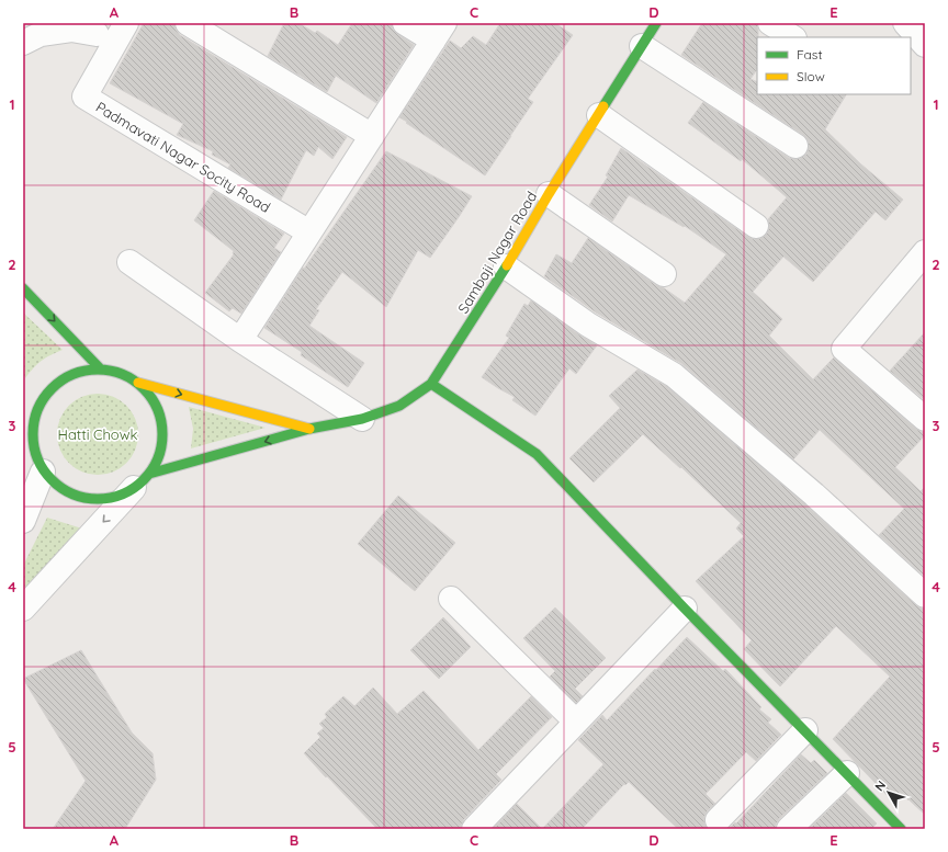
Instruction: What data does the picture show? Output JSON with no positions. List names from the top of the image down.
{
  "streets": {
    "street": ["Padmavati Nagar Socity Road", "Sambaji Nagar Road"]
  },
  "parks": ["Hatti Chowk"],
  "legend": ["Fast", "Slow"],
  "north": "top left",
  "grid": {
    "columns": [
      "A",
      "B",
      "C",
      "D",
      "E"
    ],
    "rows": [
      "1",
      "2",
      "3",
      "4",
      "5"
    ]
  }
}
